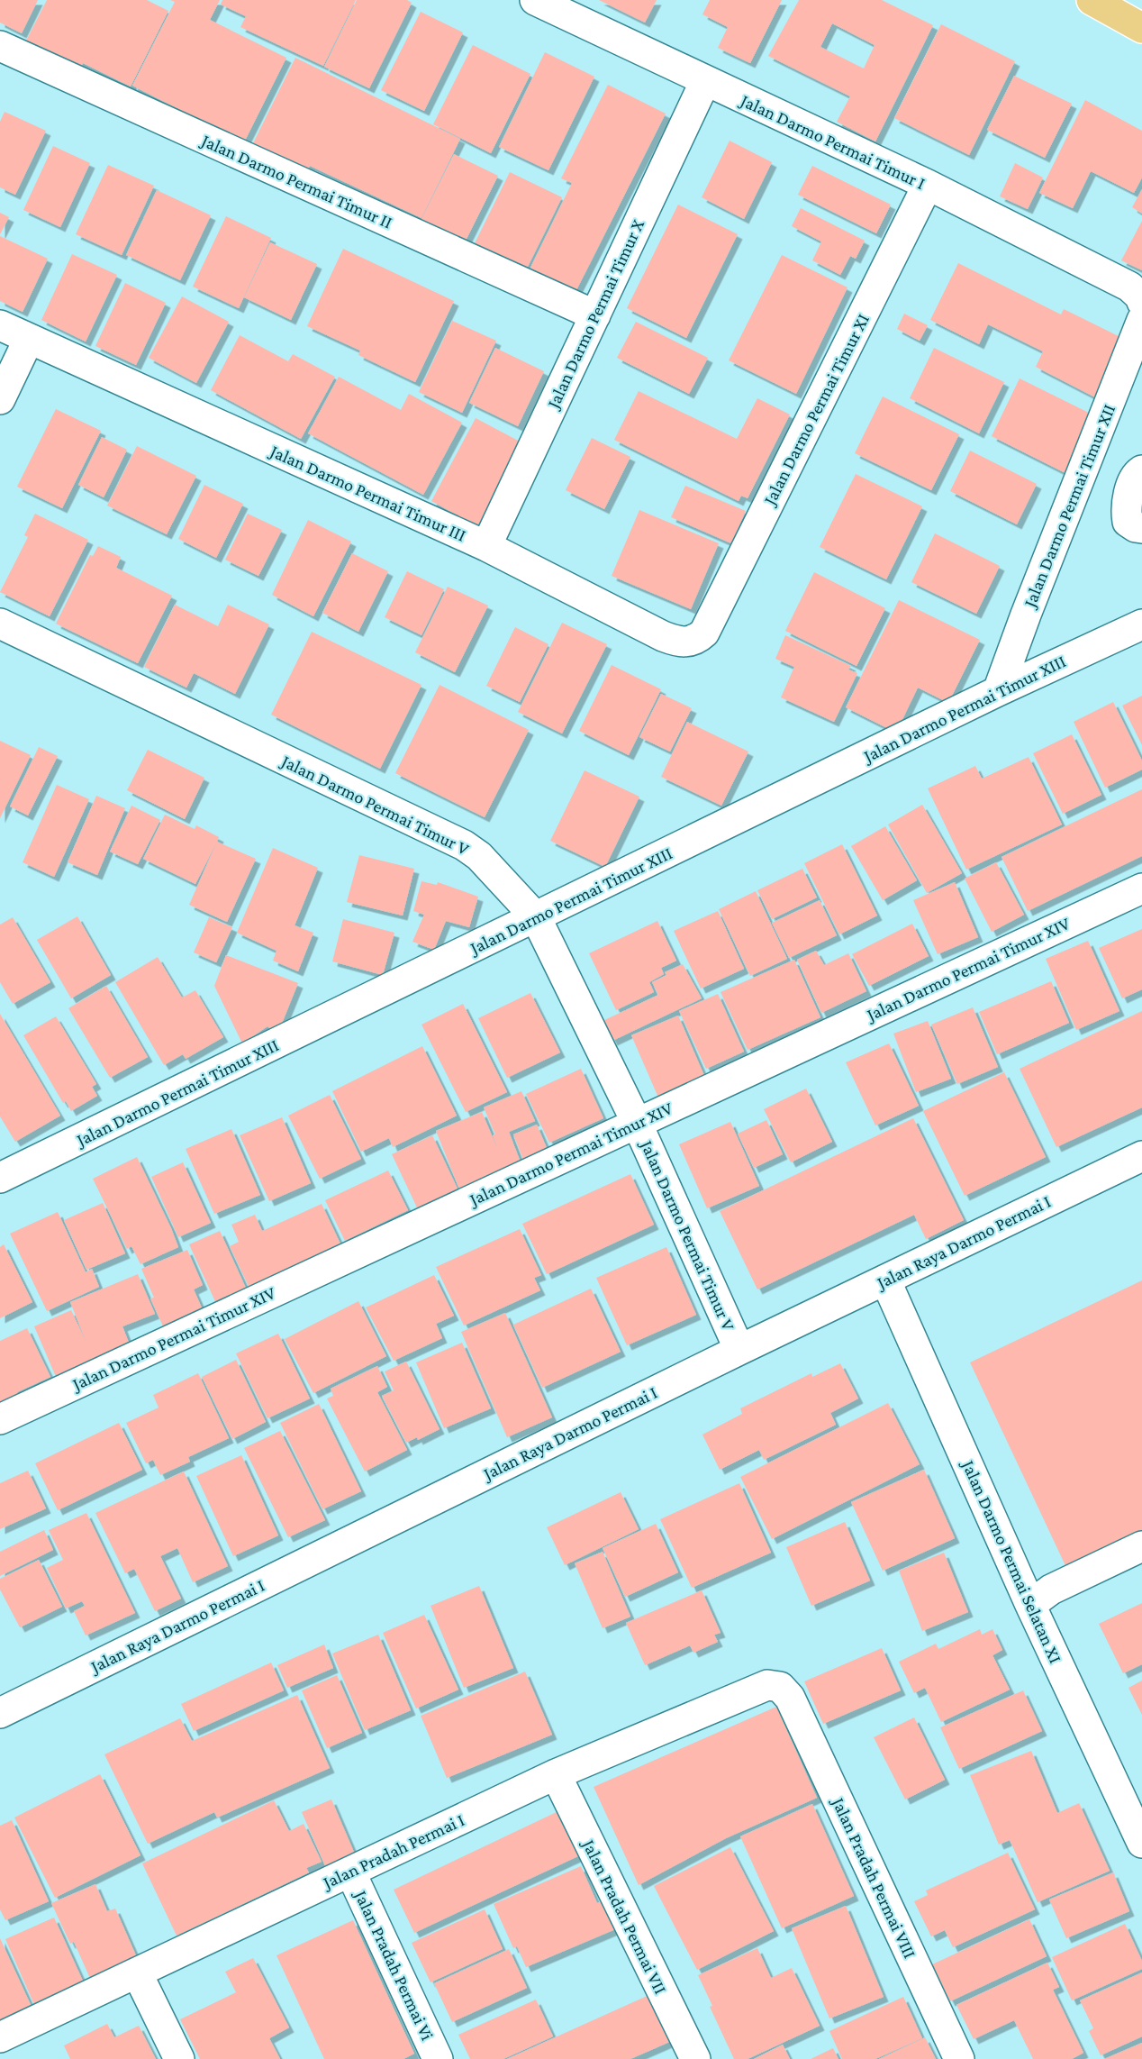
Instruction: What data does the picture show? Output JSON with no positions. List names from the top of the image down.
{
  "streets": {
    "street": [
      "Jalan Darmo Permai Timur I",
      "Jalan Darmo Permai Timur II",
      "Jalan Darmo Permai Timur X",
      "Jalan Darmo Permai Timur XI",
      "Jalan Darmo Permai Timur III",
      "Jalan Darmo Permai Timur XII",
      "Jalan Darmo Permai Timur XIII",
      "Jalan Darmo Permai Timur V",
      "Jalan Darmo Permai Timur XIV",
      "Jalan Raya Darmo Permai I",
      "Jalan Darmo Permai Selatan XI",
      "Jalan Pradah Permai I",
      "Jalan Pradah Permai VIII",
      "Jalan Pradah Permai VII",
      "Jalan Pradah Permai Vi"
    ]
  },
  "crossings": [
    ["Jalan Darmo Permai Timur I", "Jalan Darmo Permai Timur X"],
    ["Jalan Darmo Permai Timur I", "Jalan Darmo Permai Timur XI"],
    ["Jalan Darmo Permai Timur II", "Jalan Darmo Permai Timur X"],
    ["Jalan Darmo Permai Timur X", "Jalan Darmo Permai Timur III"],
    ["Jalan Darmo Permai Timur XI", "Jalan Darmo Permai Timur III"],
    ["Jalan Darmo Permai Timur XII", "Jalan Darmo Permai Timur XIII"],
    ["Jalan Darmo Permai Timur XIII", "Jalan Darmo Permai Timur V"],
    ["Jalan Darmo Permai Timur V", "Jalan Darmo Permai Timur XIV"],
    ["Jalan Darmo Permai Timur V", "Jalan Raya Darmo Permai I"],
    ["Jalan Raya Darmo Permai I", "Jalan Darmo Permai Selatan XI"],
    ["Jalan Pradah Permai I", "Jalan Pradah Permai VIII"],
    ["Jalan Pradah Permai I", "Jalan Pradah Permai VII"],
    ["Jalan Pradah Permai I", "Jalan Pradah Permai Vi"]
  ]
}
